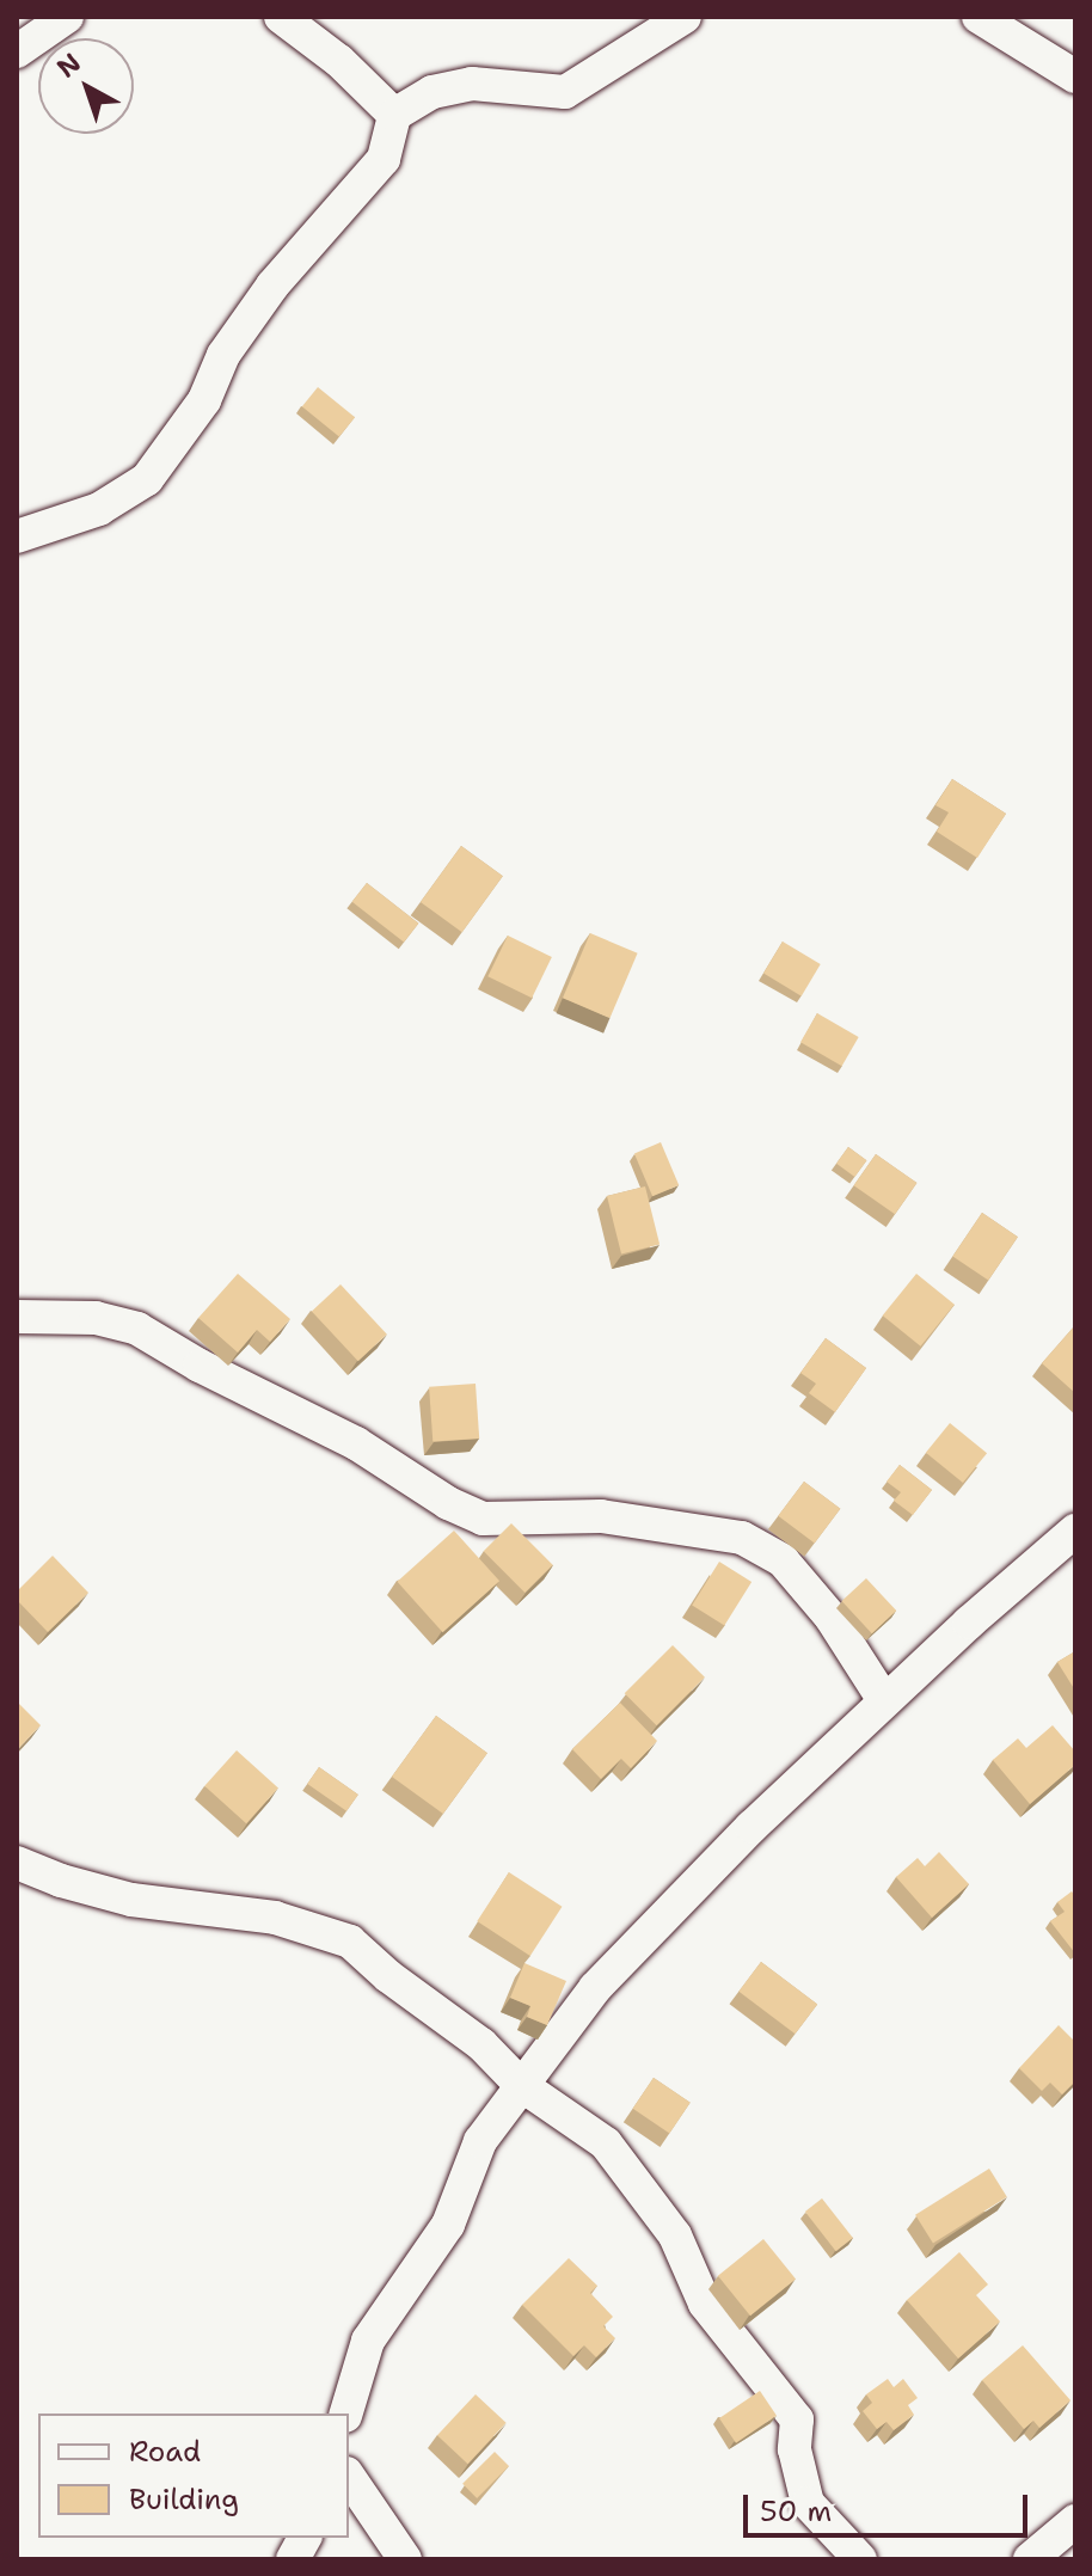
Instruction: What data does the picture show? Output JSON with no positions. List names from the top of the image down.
{
  "legend": ["Road", "Building"],
  "scale_bar": "50 m",
  "north": "top left"
}
